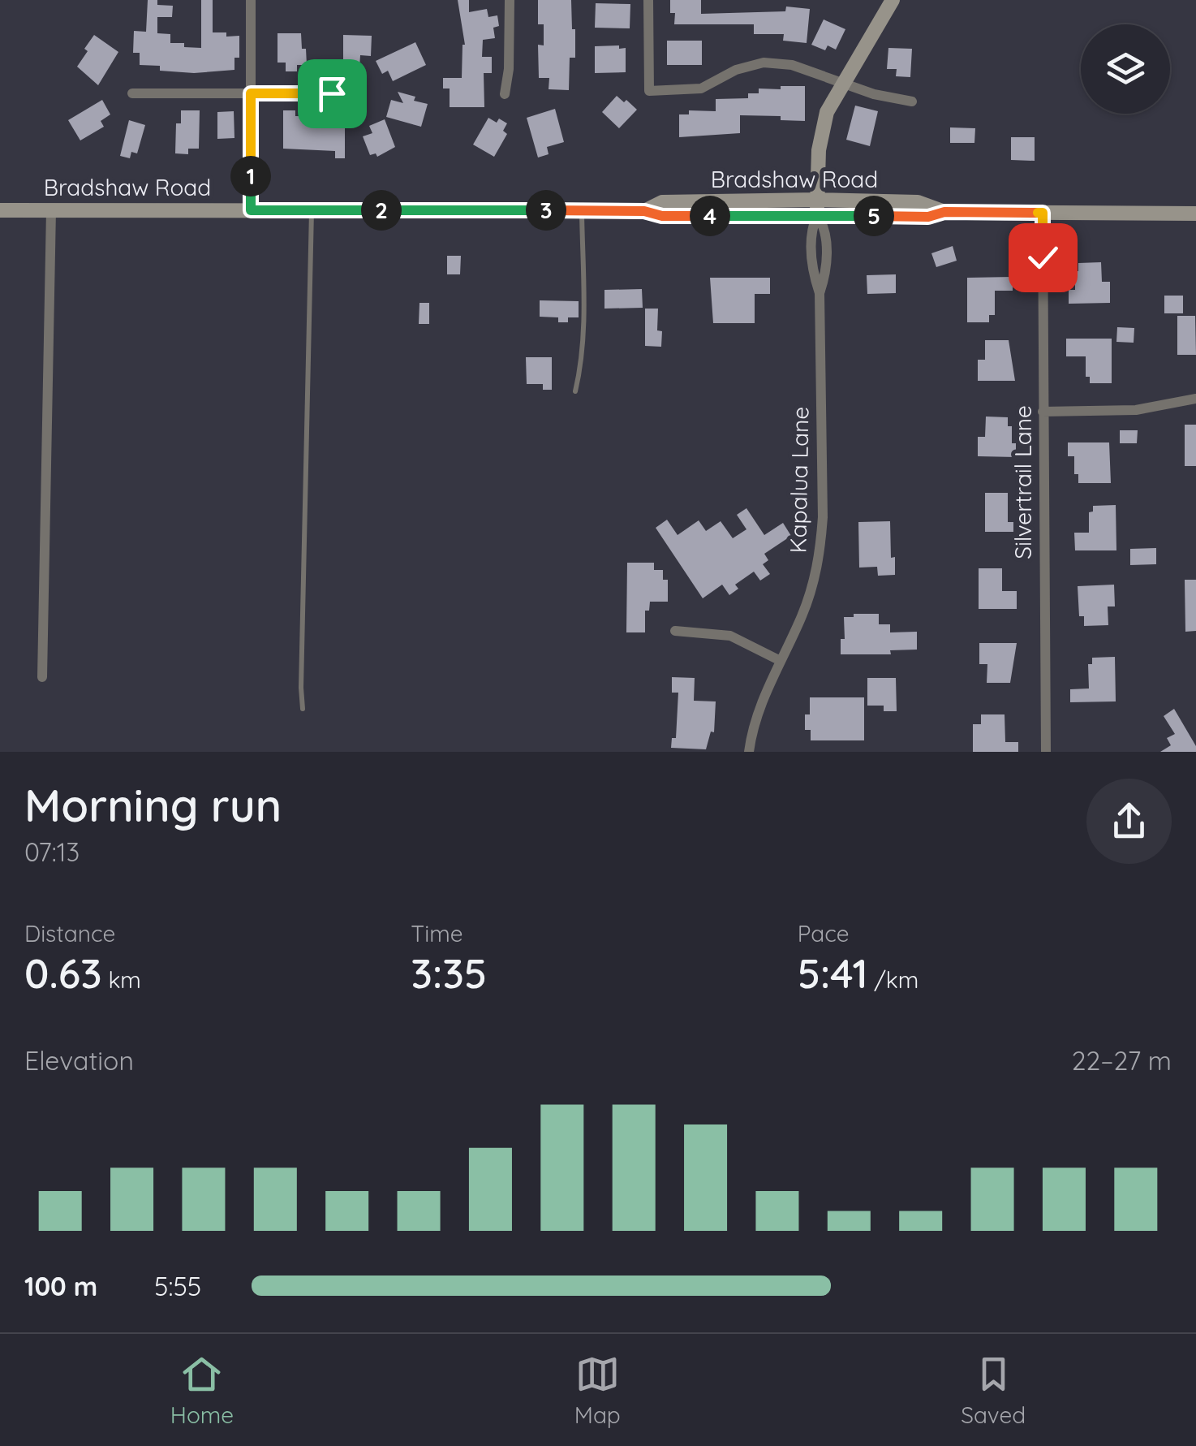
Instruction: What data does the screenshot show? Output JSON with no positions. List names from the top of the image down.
{
  "streets": {
    "main road": ["Bradshaw Road"],
    "street": ["Kapalua Lane", "Silvertrail Lane"]
  },
  "crossings": [
    ["Bradshaw Road", "Kapalua Lane"],
    ["Bradshaw Road", "Silvertrail Lane"]
  ],
  "page": {
    "pins": [
      "1",
      "2",
      "3",
      "4",
      "5"
    ],
    "heading": ["Morning run", "07:13"],
    "stats": [
      ["Distance", "0.63 km"],
      ["Time", "3:35"],
      ["Pace", "5:41 /km"]
    ],
    "chart": ["Elevation", "22–27 m"],
    "list": [
      {
        "name": "100 m",
        "note": "5:55"
      }
    ],
    "tabs": ["Home", "Map", "Saved"]
  }
}
